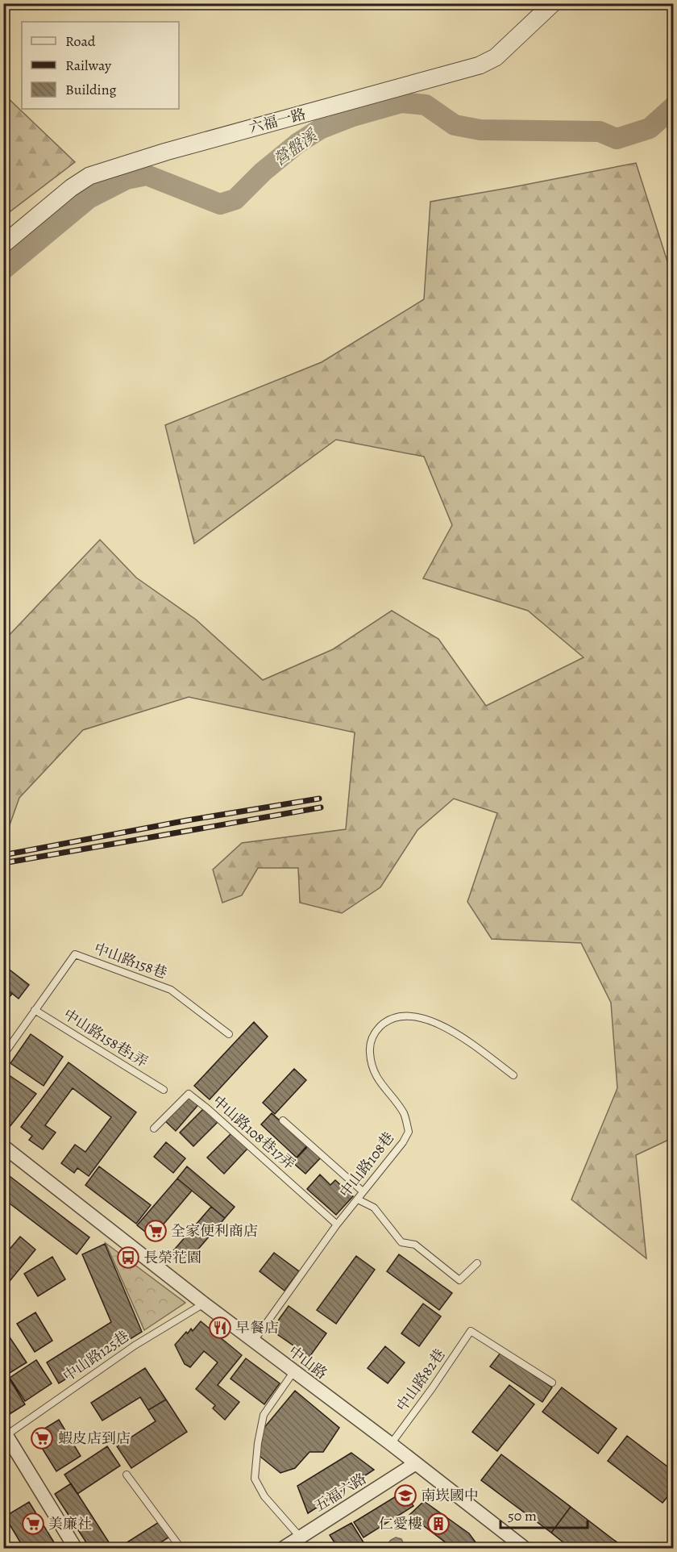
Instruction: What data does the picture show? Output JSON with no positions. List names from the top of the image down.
{
  "streets": {
    "street": ["六福一路", "中山路", "五福六路"],
    "lane": [
      "中山路158巷",
      "中山路158巷1弄",
      "中山路108巷17弄",
      "中山路108巷",
      "中山路125巷",
      "中山路82巷"
    ]
  },
  "crossings": [
    ["中山路158巷", "中山路158巷1弄"],
    ["中山路108巷17弄", "中山路108巷"],
    ["中山路108巷", "中山路"],
    ["中山路125巷", "中山路"],
    ["中山路", "中山路82巷"],
    ["中山路", "五福六路"]
  ],
  "water": ["營盤溪"],
  "places": {
    "supermarket": ["全家便利商店", "蝦皮店到店", "美廉社"],
    "bus stop": ["長榮花園"],
    "restaurant": ["早餐店"],
    "school or university": ["南崁國中"],
    "building": ["仁愛樓"]
  },
  "legend": ["Road", "Railway", "Building"],
  "scale_bar": "50 m"
}
